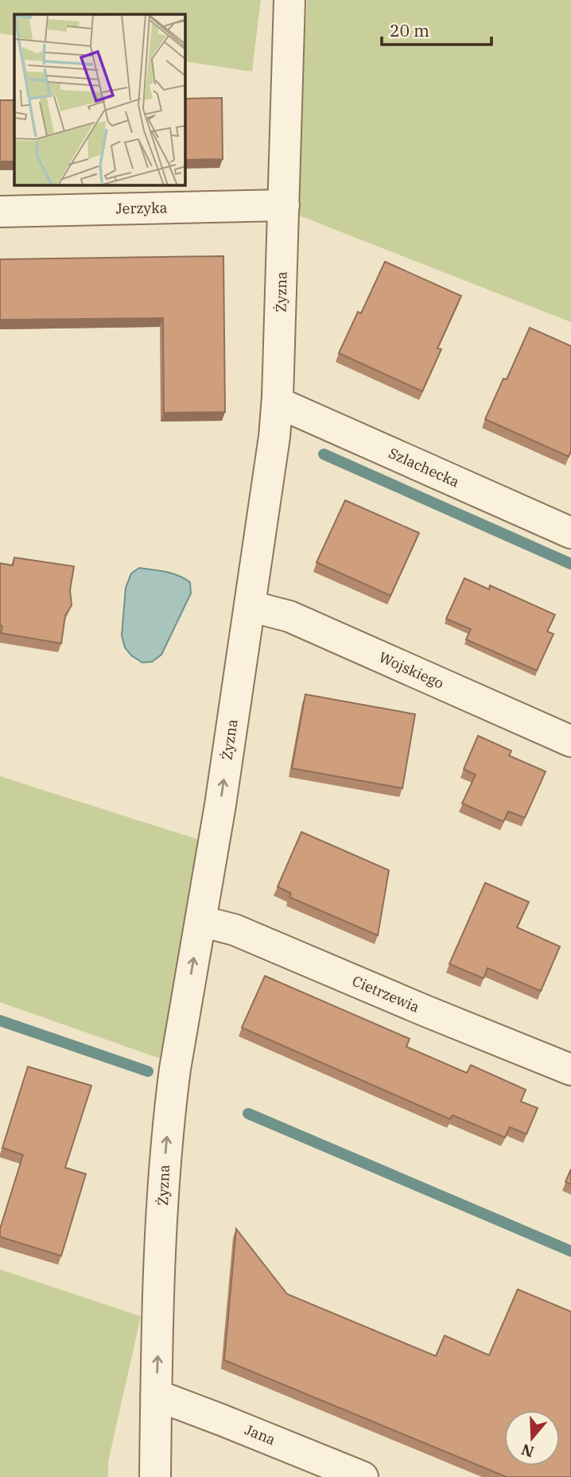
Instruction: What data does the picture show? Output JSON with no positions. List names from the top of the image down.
{
  "streets": {
    "street": [
      "Jerzyka",
      "Żyzna",
      "Szlachecka",
      "Wojskiego",
      "Cietrzewia",
      "Jana"
    ]
  },
  "crossings": [
    ["Jerzyka", "Żyzna"],
    ["Żyzna", "Szlachecka"],
    ["Żyzna", "Wojskiego"],
    ["Żyzna", "Cietrzewia"],
    ["Żyzna", "Jana"]
  ],
  "one_way": ["Żyzna"],
  "scale_bar": "20 m",
  "north": "bottom"
}
